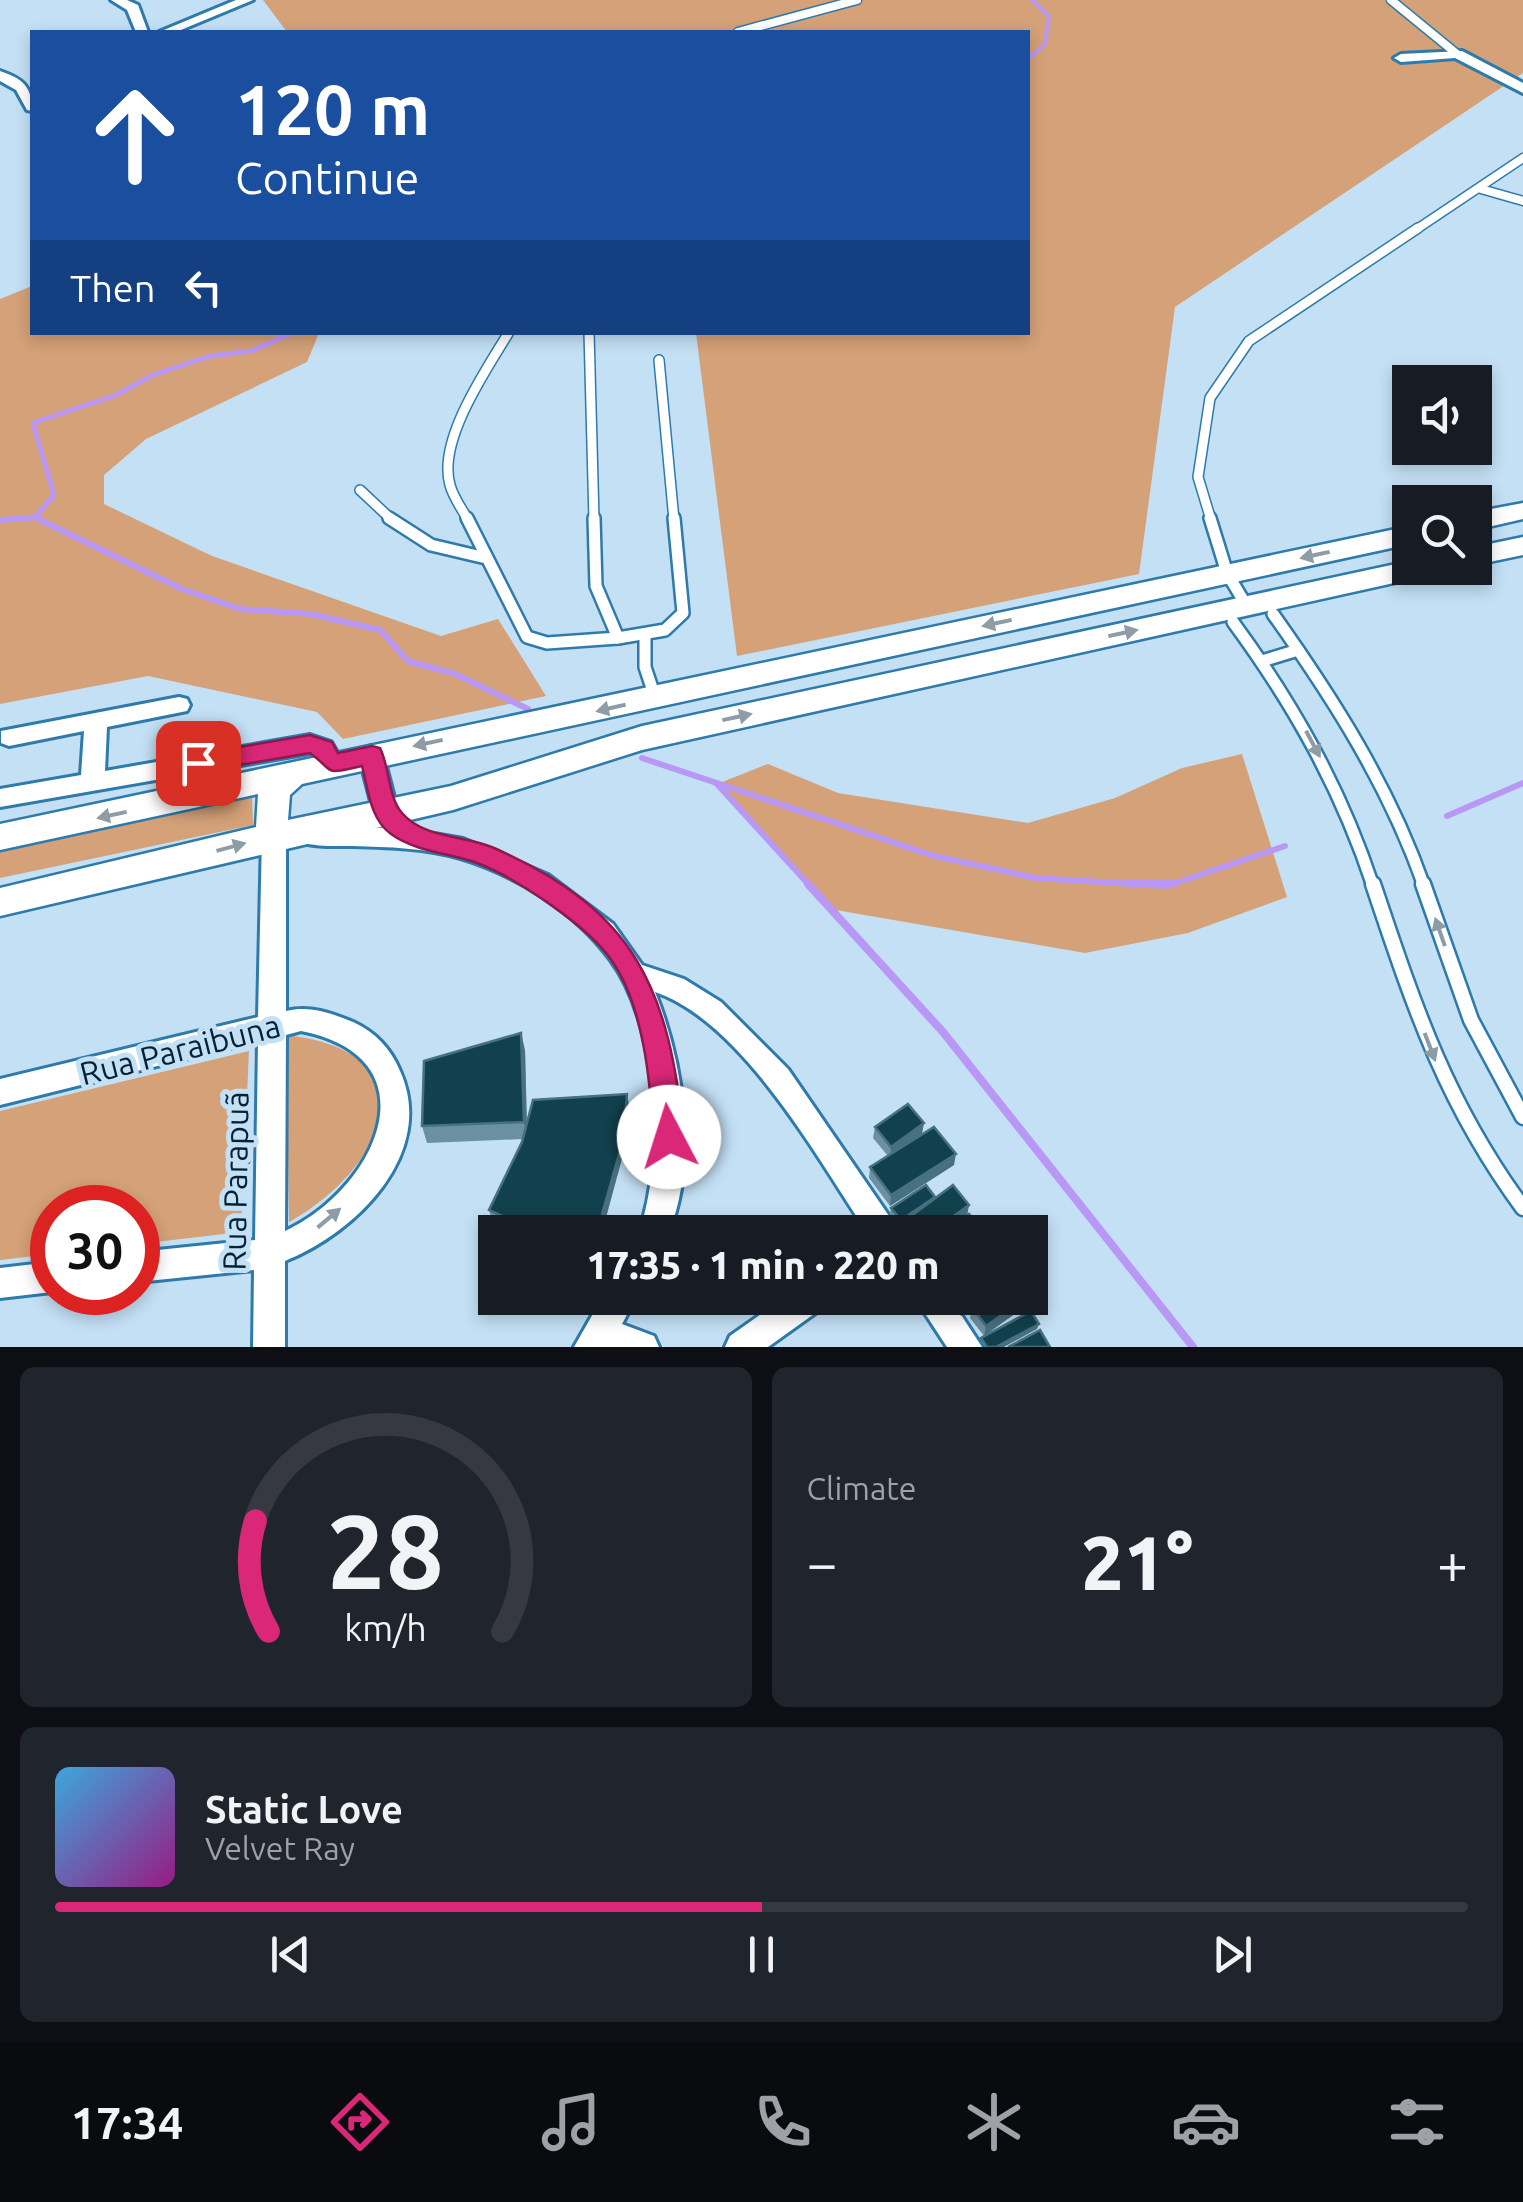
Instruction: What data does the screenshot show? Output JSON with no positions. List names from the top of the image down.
{
  "streets": {
    "street": ["Rua Paraibuna", "Rua Parapuã"]
  },
  "crossings": [
    ["Rua Paraibuna", "Rua Parapuã"]
  ],
  "page": {
    "turn": ["120 m", "Continue"],
    "then": "Then",
    "limit": "30",
    "trip": "17:35 · 1 min · 220 m",
    "tile": "Climate",
    "heat": ["−", "21°", "+"],
    "song": ["Static Love", "Velvet Ray"],
    "tabs": "17:34",
    "gauge": ["28", "km/h"]
  }
}
